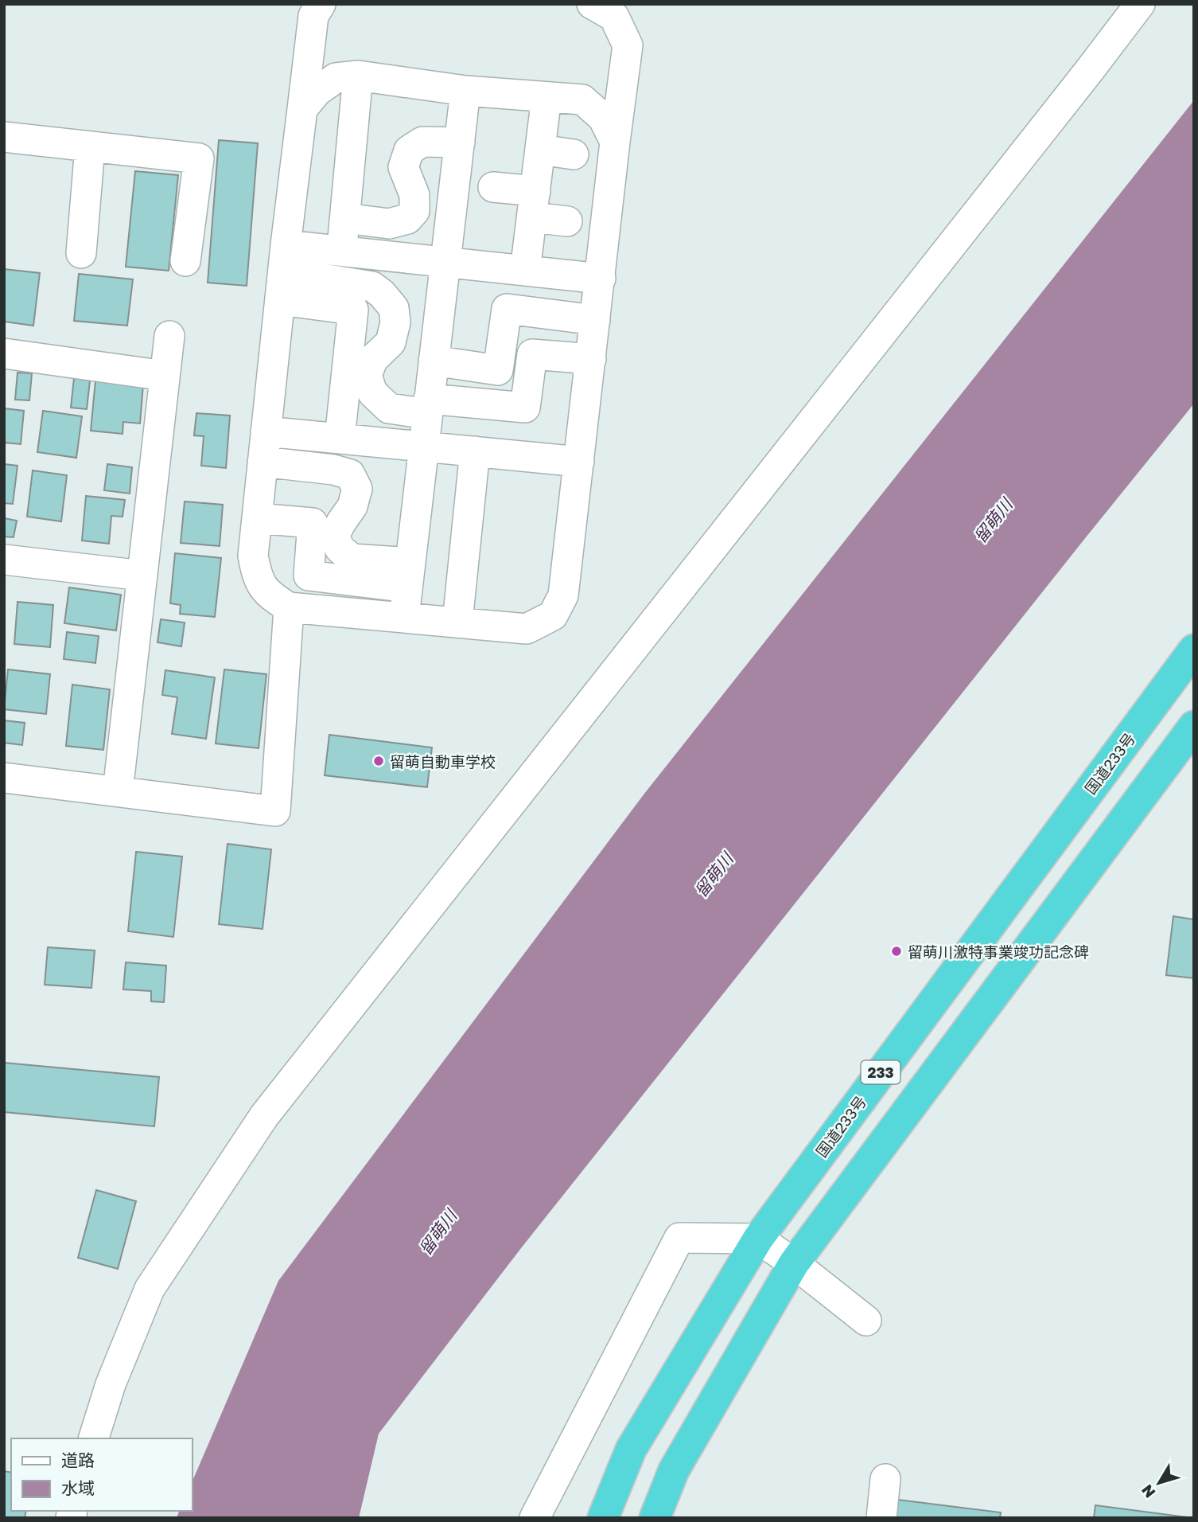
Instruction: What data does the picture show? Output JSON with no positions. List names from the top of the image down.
{
  "streets": {
    "highway": ["国道233号", "233"]
  },
  "water": ["留萌川"],
  "places": ["留萌自動車学校", "留萌川激特事業竣功記念碑"],
  "legend": ["道路", "水域"],
  "north": "bottom left"
}
